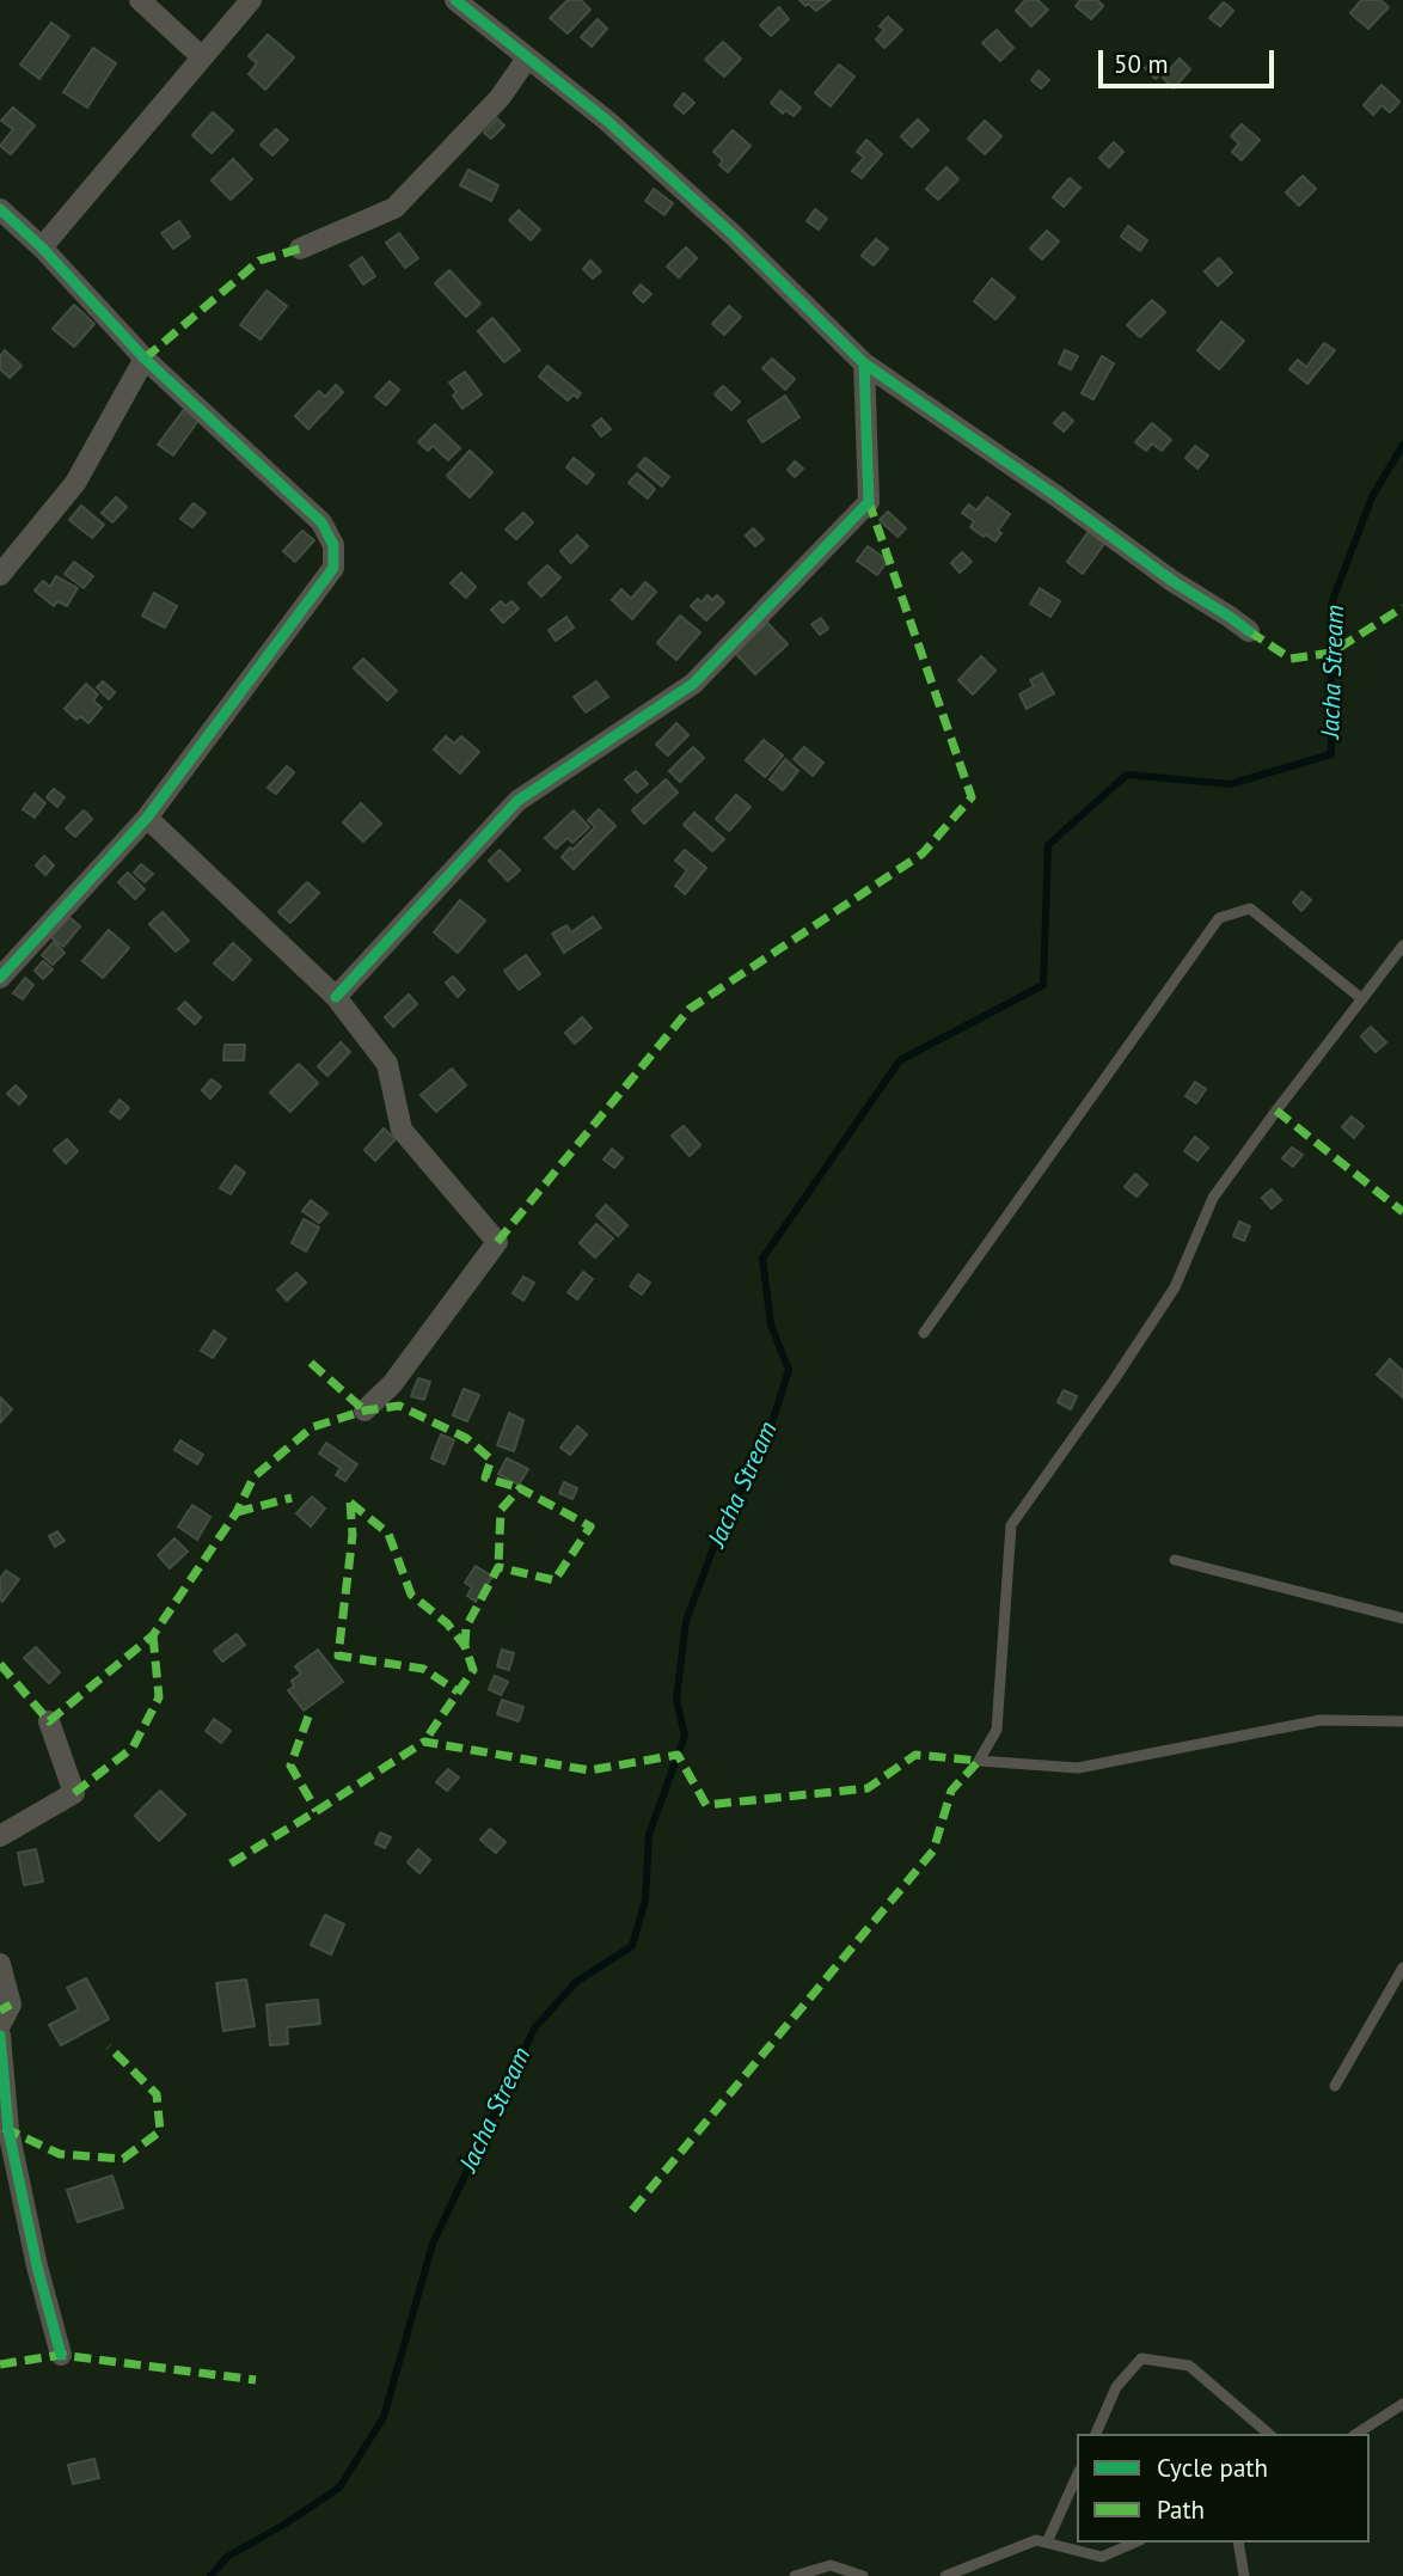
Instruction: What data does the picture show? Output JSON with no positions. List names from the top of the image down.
{
  "water": ["Jacha Stream"],
  "legend": ["Cycle path", "Path"],
  "scale_bar": "50 m"
}
